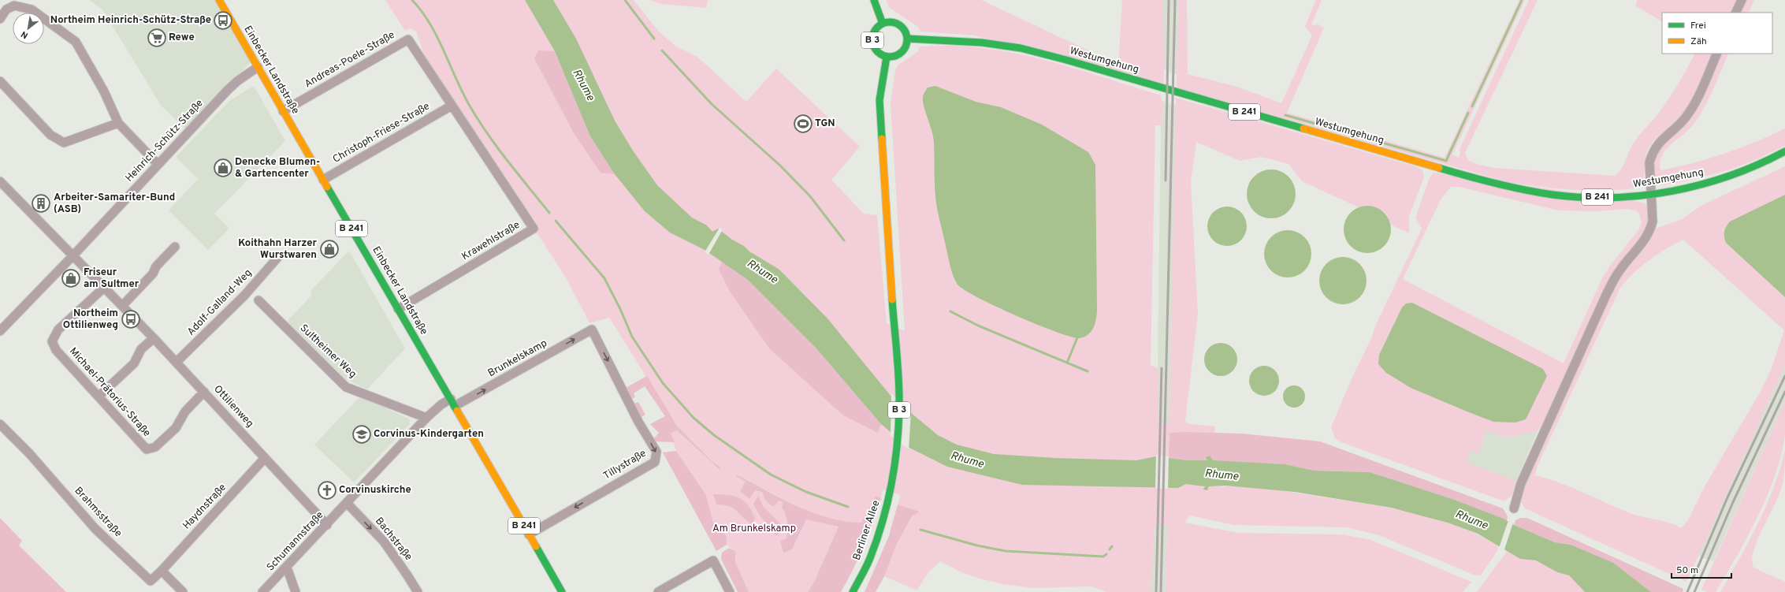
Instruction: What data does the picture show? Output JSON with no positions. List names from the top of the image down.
{
  "streets": {
    "main road": [
      "B 3",
      "Westumgehung",
      "Einbecker Landstraße",
      "B 241",
      "Berliner Allee"
    ],
    "street": [
      "Andreas-Poele-Straße",
      "Christoph-Friese-Straße",
      "Heinrich-Schütz-Straße",
      "Krawehlstraße",
      "Adolf-Galland-Weg",
      "Sultheimer Weg",
      "Brunkelskamp",
      "Michael-Prätorius-Straße",
      "Ottilienweg",
      "Tillystraße",
      "Haydnstraße",
      "Brahmsstraße",
      "Bachstraße",
      "Schumannstraße"
    ]
  },
  "crossings": [
    ["B 3", "Westumgehung"],
    ["B 3", "Berliner Allee"],
    ["Andreas-Poele-Straße", "Einbecker Landstraße"],
    ["Andreas-Poele-Straße", "Christoph-Friese-Straße"],
    ["Andreas-Poele-Straße", "Krawehlstraße"],
    ["Westumgehung", "Berliner Allee"],
    ["Einbecker Landstraße", "Christoph-Friese-Straße"],
    ["Einbecker Landstraße", "Heinrich-Schütz-Straße"],
    ["Einbecker Landstraße", "Krawehlstraße"],
    ["Einbecker Landstraße", "Brunkelskamp"],
    ["Einbecker Landstraße", "Tillystraße"],
    ["Einbecker Landstraße", "Schumannstraße"],
    ["Christoph-Friese-Straße", "Krawehlstraße"],
    ["Heinrich-Schütz-Straße", "Ottilienweg"],
    ["Adolf-Galland-Weg", "Ottilienweg"],
    ["Sultheimer Weg", "Schumannstraße"],
    ["Brunkelskamp", "Tillystraße"],
    ["Brunkelskamp", "Schumannstraße"],
    ["Michael-Prätorius-Straße", "Ottilienweg"],
    ["Ottilienweg", "Haydnstraße"],
    ["Ottilienweg", "Schumannstraße"],
    ["Haydnstraße", "Brahmsstraße"],
    ["Bachstraße", "Schumannstraße"]
  ],
  "one_way": ["Brunkelskamp", "Bachstraße"],
  "water": ["Rhume"],
  "parks": ["Am Brunkelskamp"],
  "places": {
    "bus stop": ["Northeim Heinrich-Schütz-Straße", "Northeim Ottilienweg"],
    "supermarket": ["Rewe"],
    "sports": ["TGN"],
    "shop": ["Denecke Blumen- & Gartencenter", "Koithahn Harzer Wurstwaren", "Friseur am Sultmer"],
    "building": ["Arbeiter-Samariter-Bund (ASB)"],
    "school or university": ["Corvinus-Kindergarten"],
    "church": ["Corvinuskirche"]
  },
  "legend": ["Frei", "Zäh"],
  "scale_bar": "50 m",
  "north": "bottom left"
}
